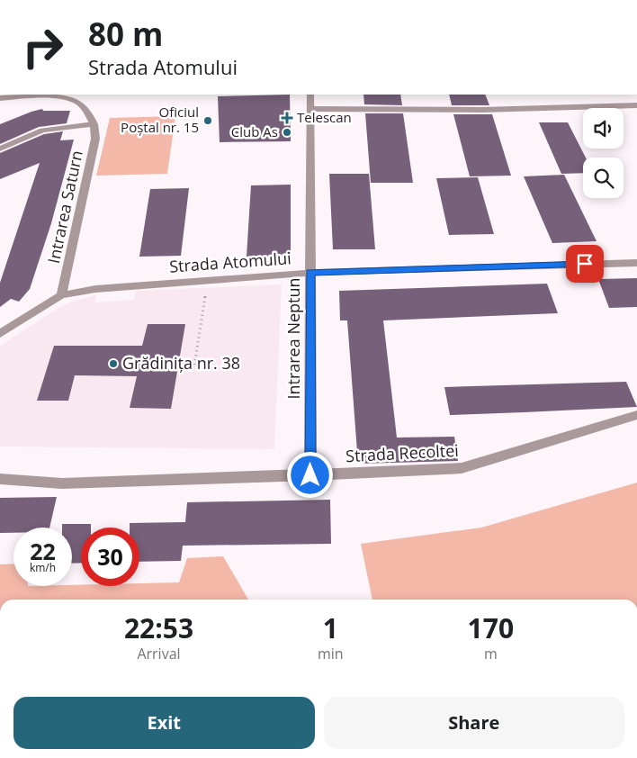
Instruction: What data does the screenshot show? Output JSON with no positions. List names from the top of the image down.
{
  "streets": {
    "street": [
      "Intrarea Saturn",
      "Strada Atomului",
      "Intrarea Neptun",
      "Strada Recoltei"
    ]
  },
  "crossings": [
    ["Intrarea Saturn", "Strada Atomului"],
    ["Strada Atomului", "Intrarea Neptun"],
    ["Intrarea Neptun", "Strada Recoltei"]
  ],
  "places": {
    "health": ["Telescan"],
    "other": ["Oficiul Poștal nr. 15", "Club As", "Grădinița nr. 38"]
  },
  "page": {
    "turn": ["80 m", "Strada Atomului"],
    "speed": "22 km/h",
    "limit": "30",
    "eta": [
      "22:53",
      "Arrival",
      "1",
      "min",
      "170",
      "m"
    ],
    "buttons": ["Exit", "Share"]
  }
}
